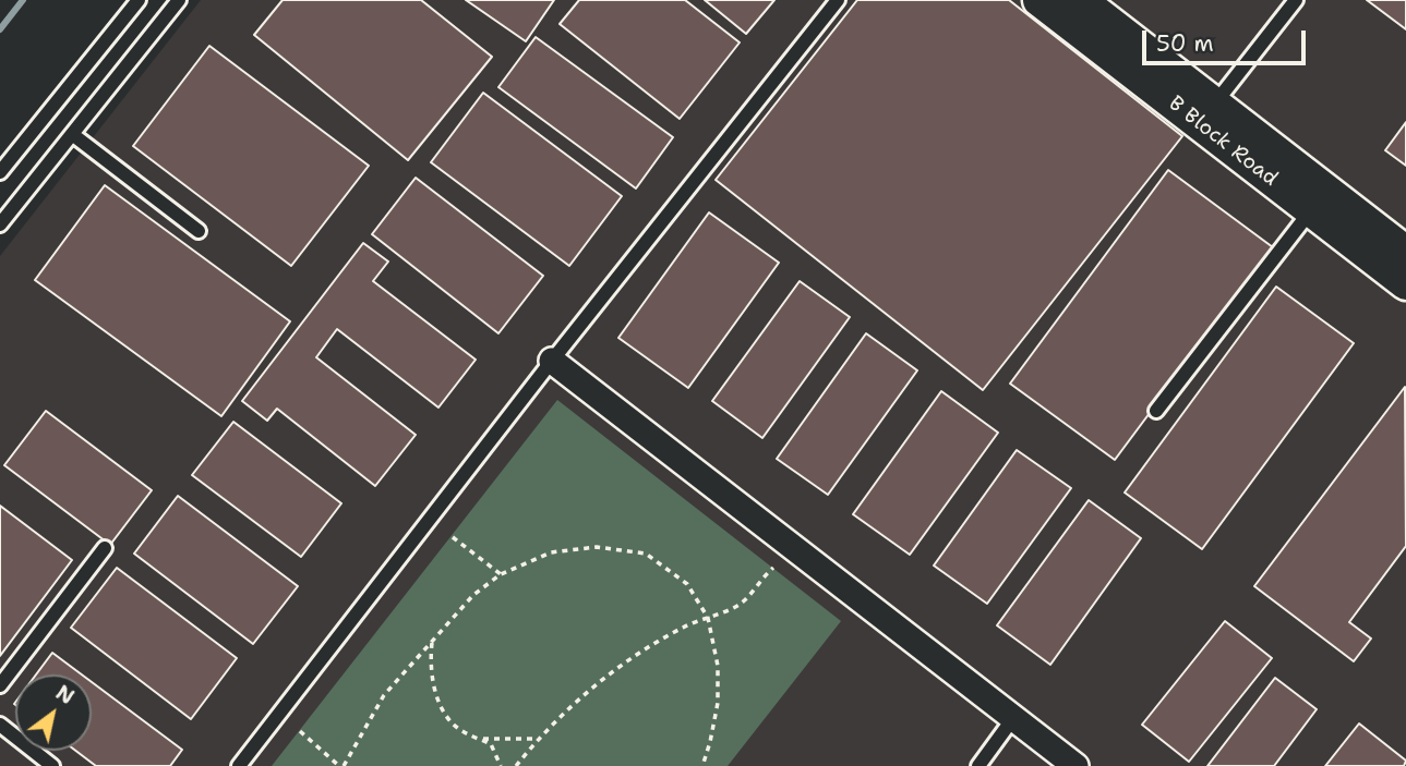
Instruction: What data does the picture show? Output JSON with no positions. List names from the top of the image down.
{
  "streets": {
    "street": ["B Block Road"]
  },
  "scale_bar": "50 m",
  "north": "top right"
}
